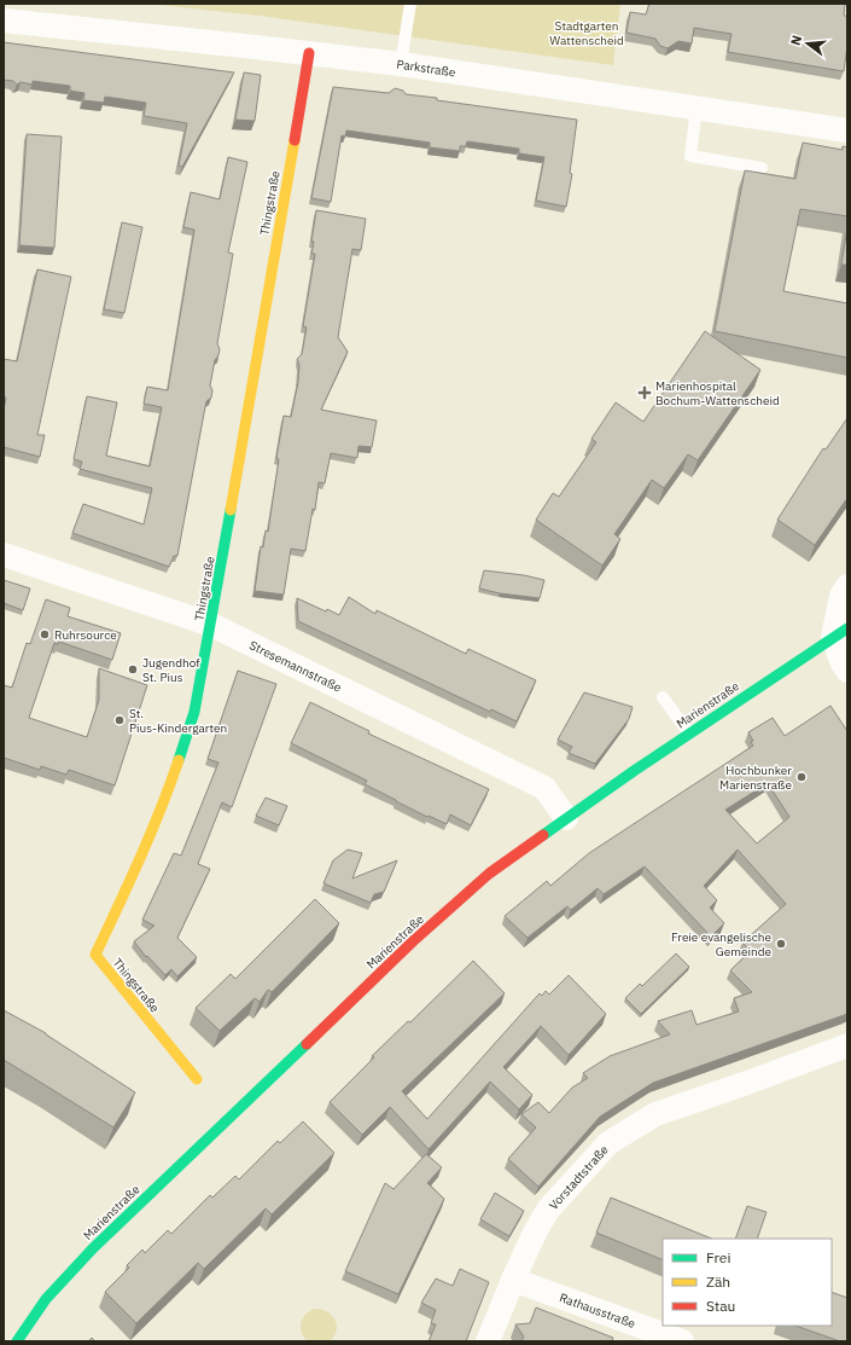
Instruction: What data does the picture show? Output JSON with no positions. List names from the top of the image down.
{
  "streets": {
    "street": [
      "Parkstraße",
      "Thingstraße",
      "Stresemannstraße",
      "Marienstraße",
      "Vorstadtstraße",
      "Rathausstraße"
    ]
  },
  "crossings": [
    ["Parkstraße", "Thingstraße"],
    ["Thingstraße", "Stresemannstraße"],
    ["Stresemannstraße", "Marienstraße"],
    ["Vorstadtstraße", "Rathausstraße"]
  ],
  "parks": ["Stadtgarten Wattenscheid"],
  "places": {
    "health": ["Marienhospital Bochum-Wattenscheid"],
    "other": [
      "Ruhrsource",
      "Jugendhof St. Pius",
      "St. Pius-Kindergarten",
      "Hochbunker Marienstraße",
      "Freie evangelische Gemeinde"
    ]
  },
  "legend": ["Frei", "Zäh", "Stau"],
  "north": "left"
}
